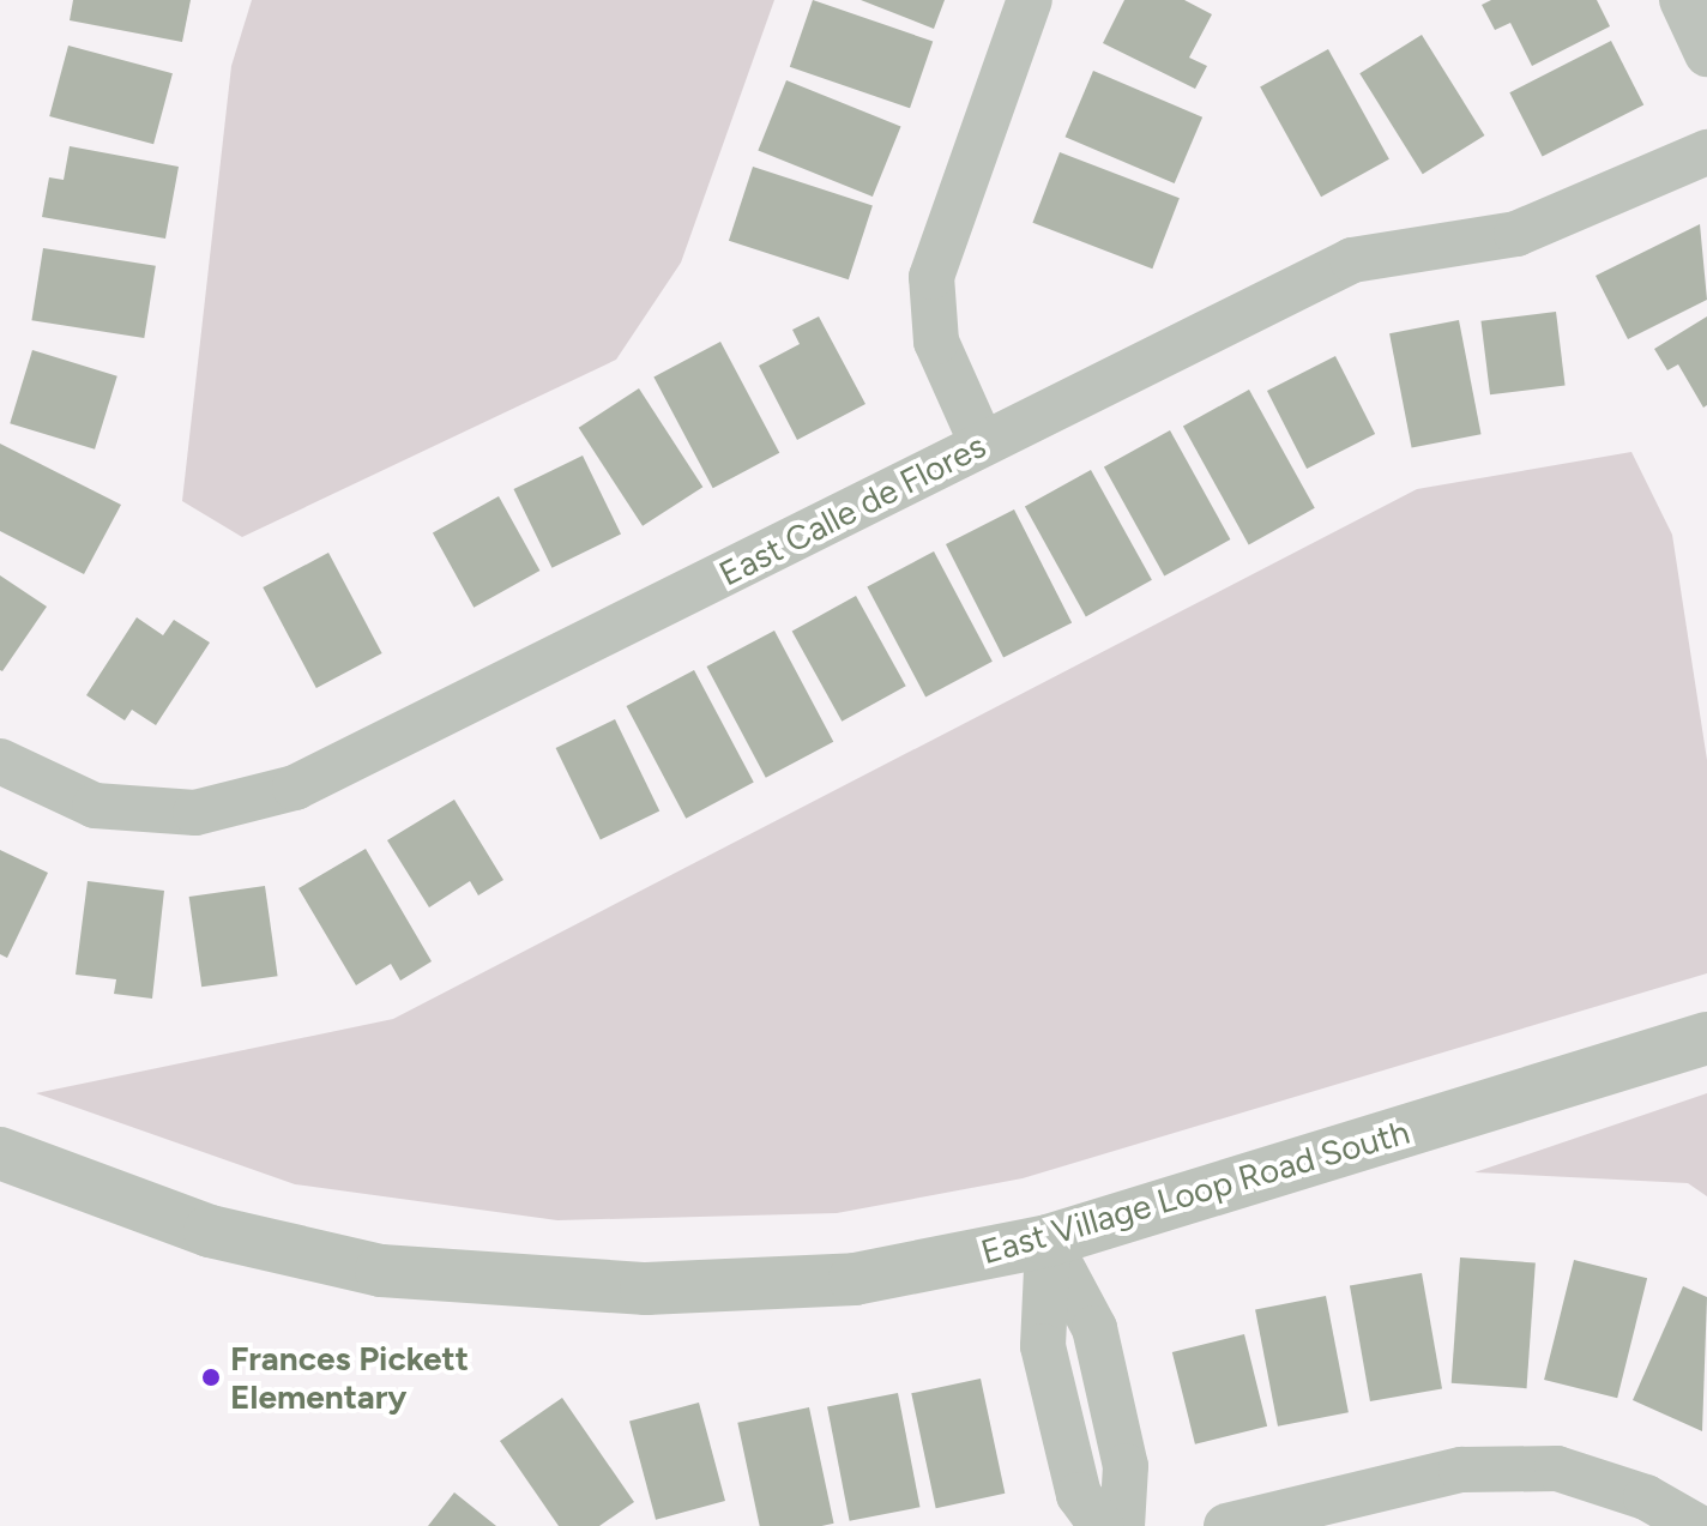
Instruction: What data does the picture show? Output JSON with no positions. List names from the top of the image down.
{
  "streets": {
    "street": ["East Calle de Flores", "East Village Loop Road South"]
  },
  "places": ["Frances Pickett Elementary"]
}
